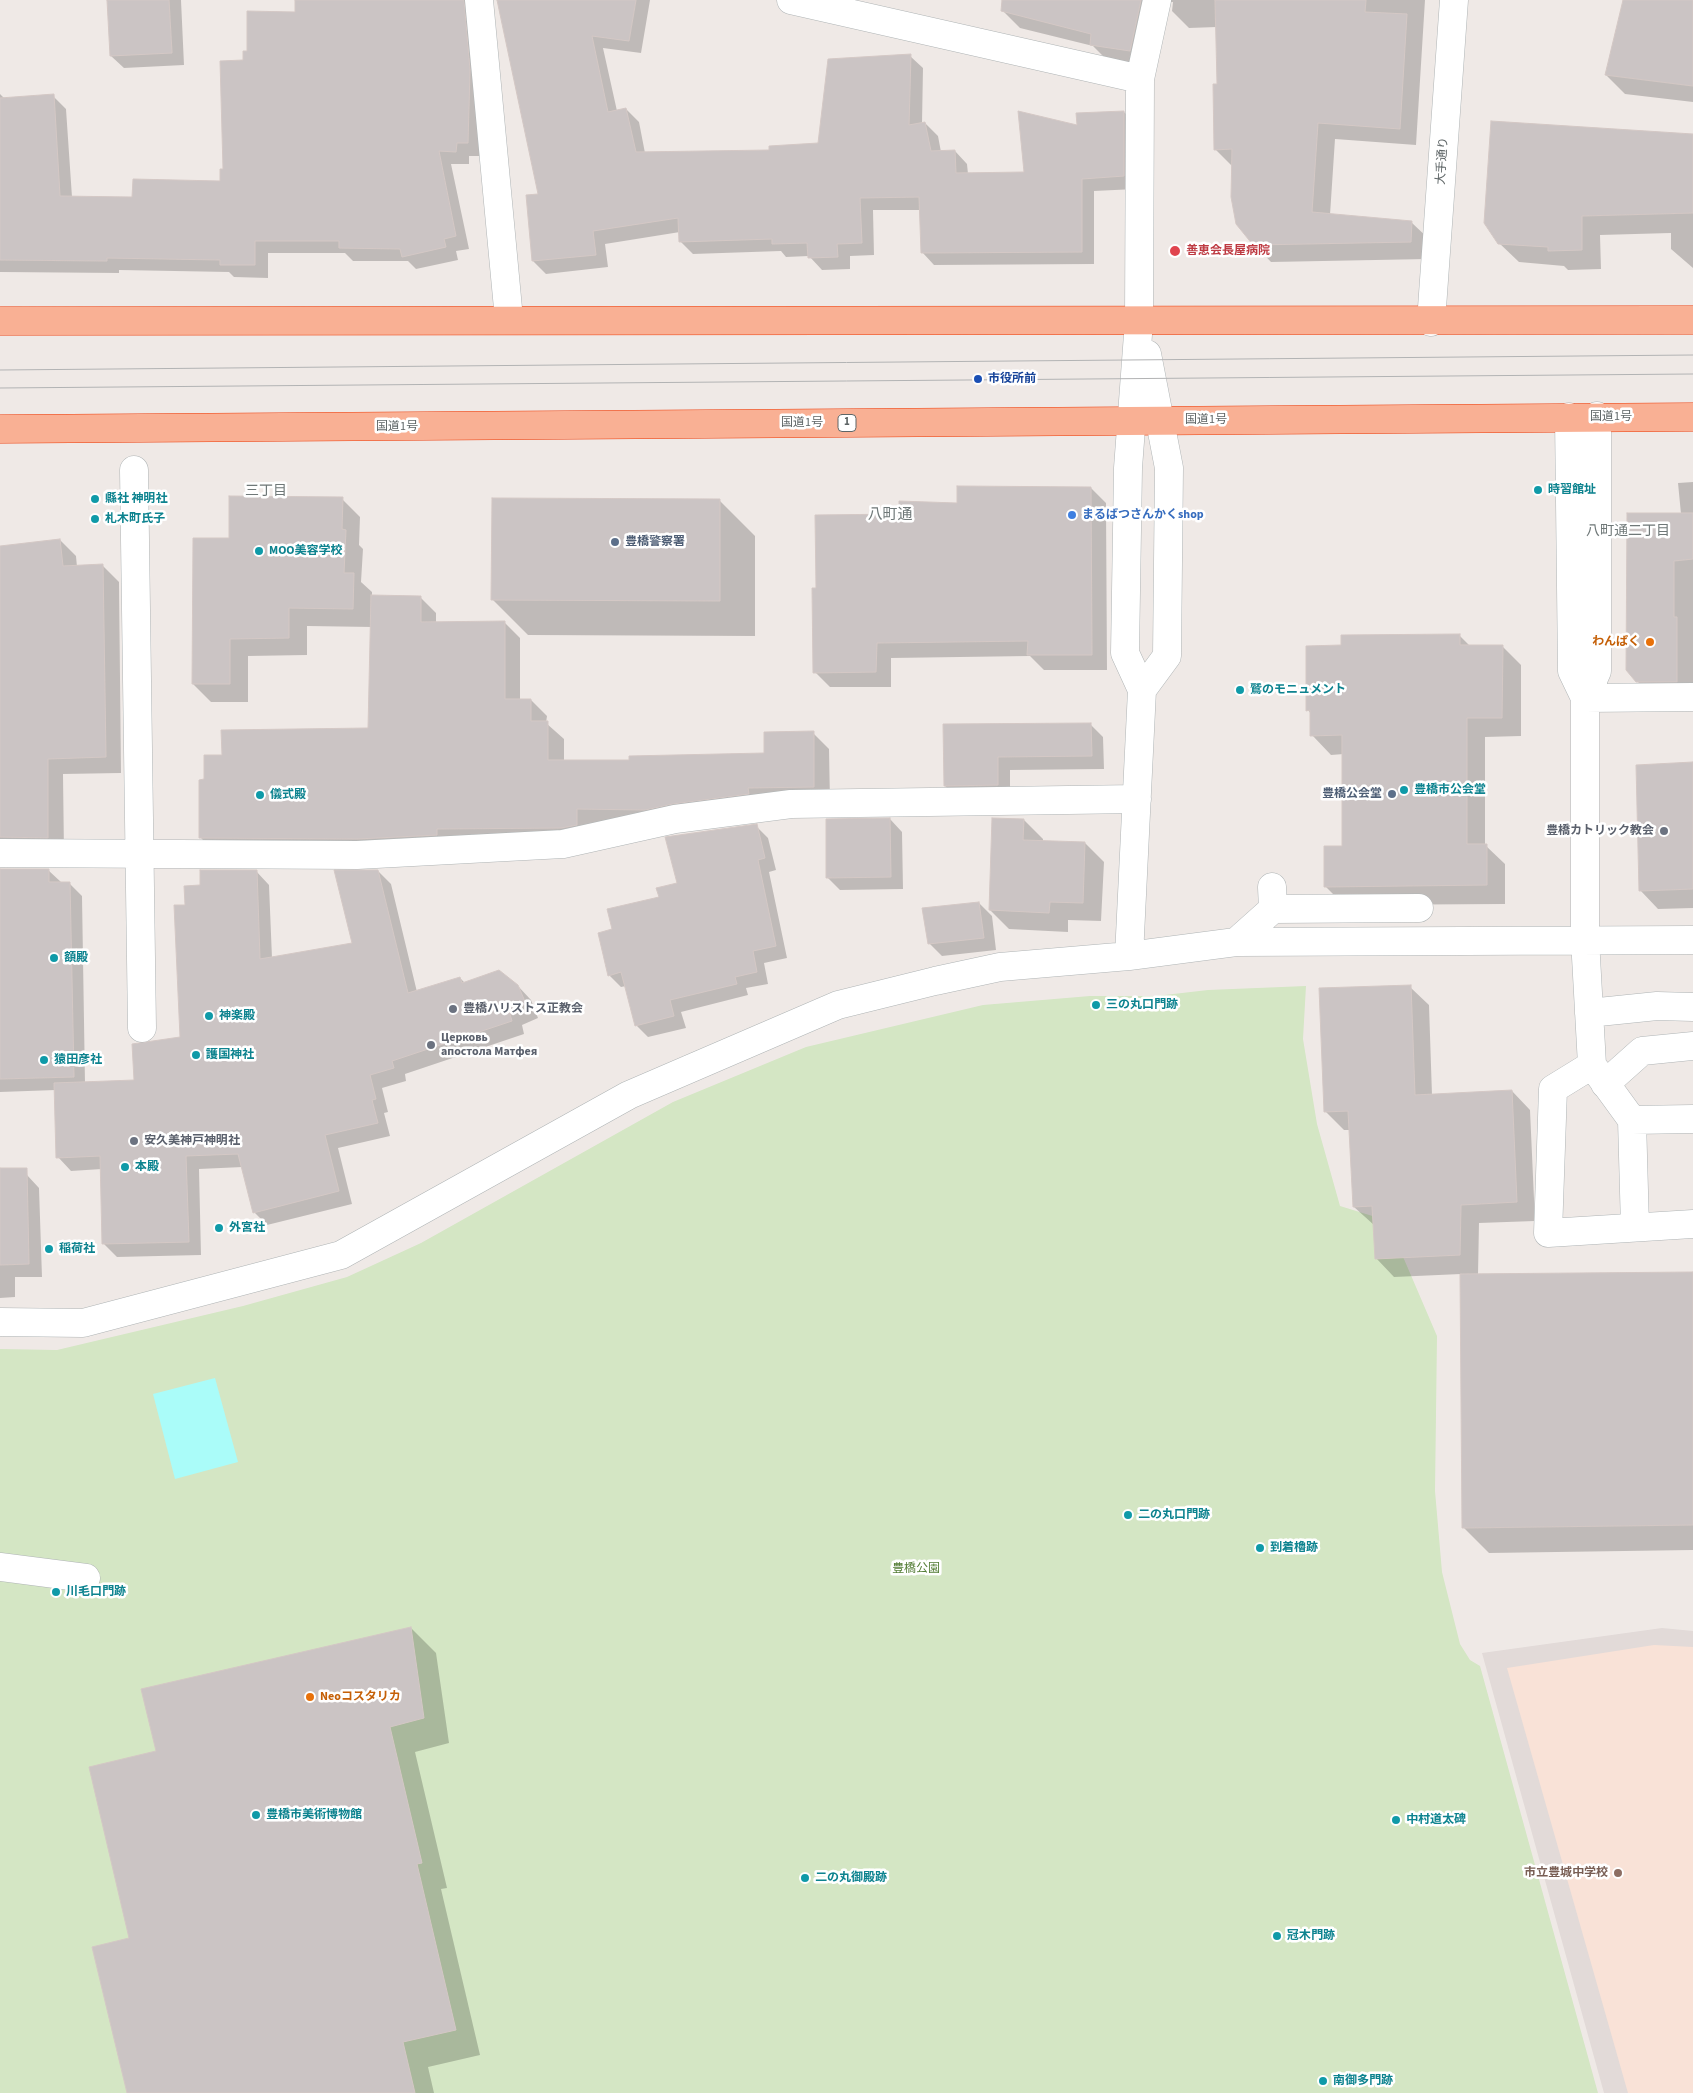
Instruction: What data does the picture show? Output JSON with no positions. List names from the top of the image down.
{
  "streets": {
    "highway": ["国道1号", "1"],
    "street": ["大手通り"]
  },
  "districts": ["三丁目", "八町通", "八町通二丁目"],
  "parks": ["豊橋公園"],
  "places": [
    "善恵会長屋病院",
    "市役所前",
    "時習館址",
    "縣社 神明社",
    "まるばつさんかくshop",
    "札木町氏子",
    "豊橋警察署",
    "MOO美容学校",
    "わんぱく",
    "鷲のモニュメント",
    "豊橋市公会堂",
    "豊橋公会堂",
    "儀式殿",
    "豊橋カトリック教会",
    "額殿",
    "三の丸口門跡",
    "豊橋ハリストス正教会",
    "神楽殿",
    "Церковь апостола Матфея",
    "護国神社",
    "猿田彦社",
    "安久美神戸神明社",
    "本殿",
    "外宮社",
    "稲荷社",
    "二の丸口門跡",
    "到着櫓跡",
    "川毛口門跡",
    "Neoコスタリカ",
    "豊橋市美術博物館",
    "中村道太碑",
    "市立豊城中学校",
    "二の丸御殿跡",
    "冠木門跡",
    "南御多門跡"
  ]
}
